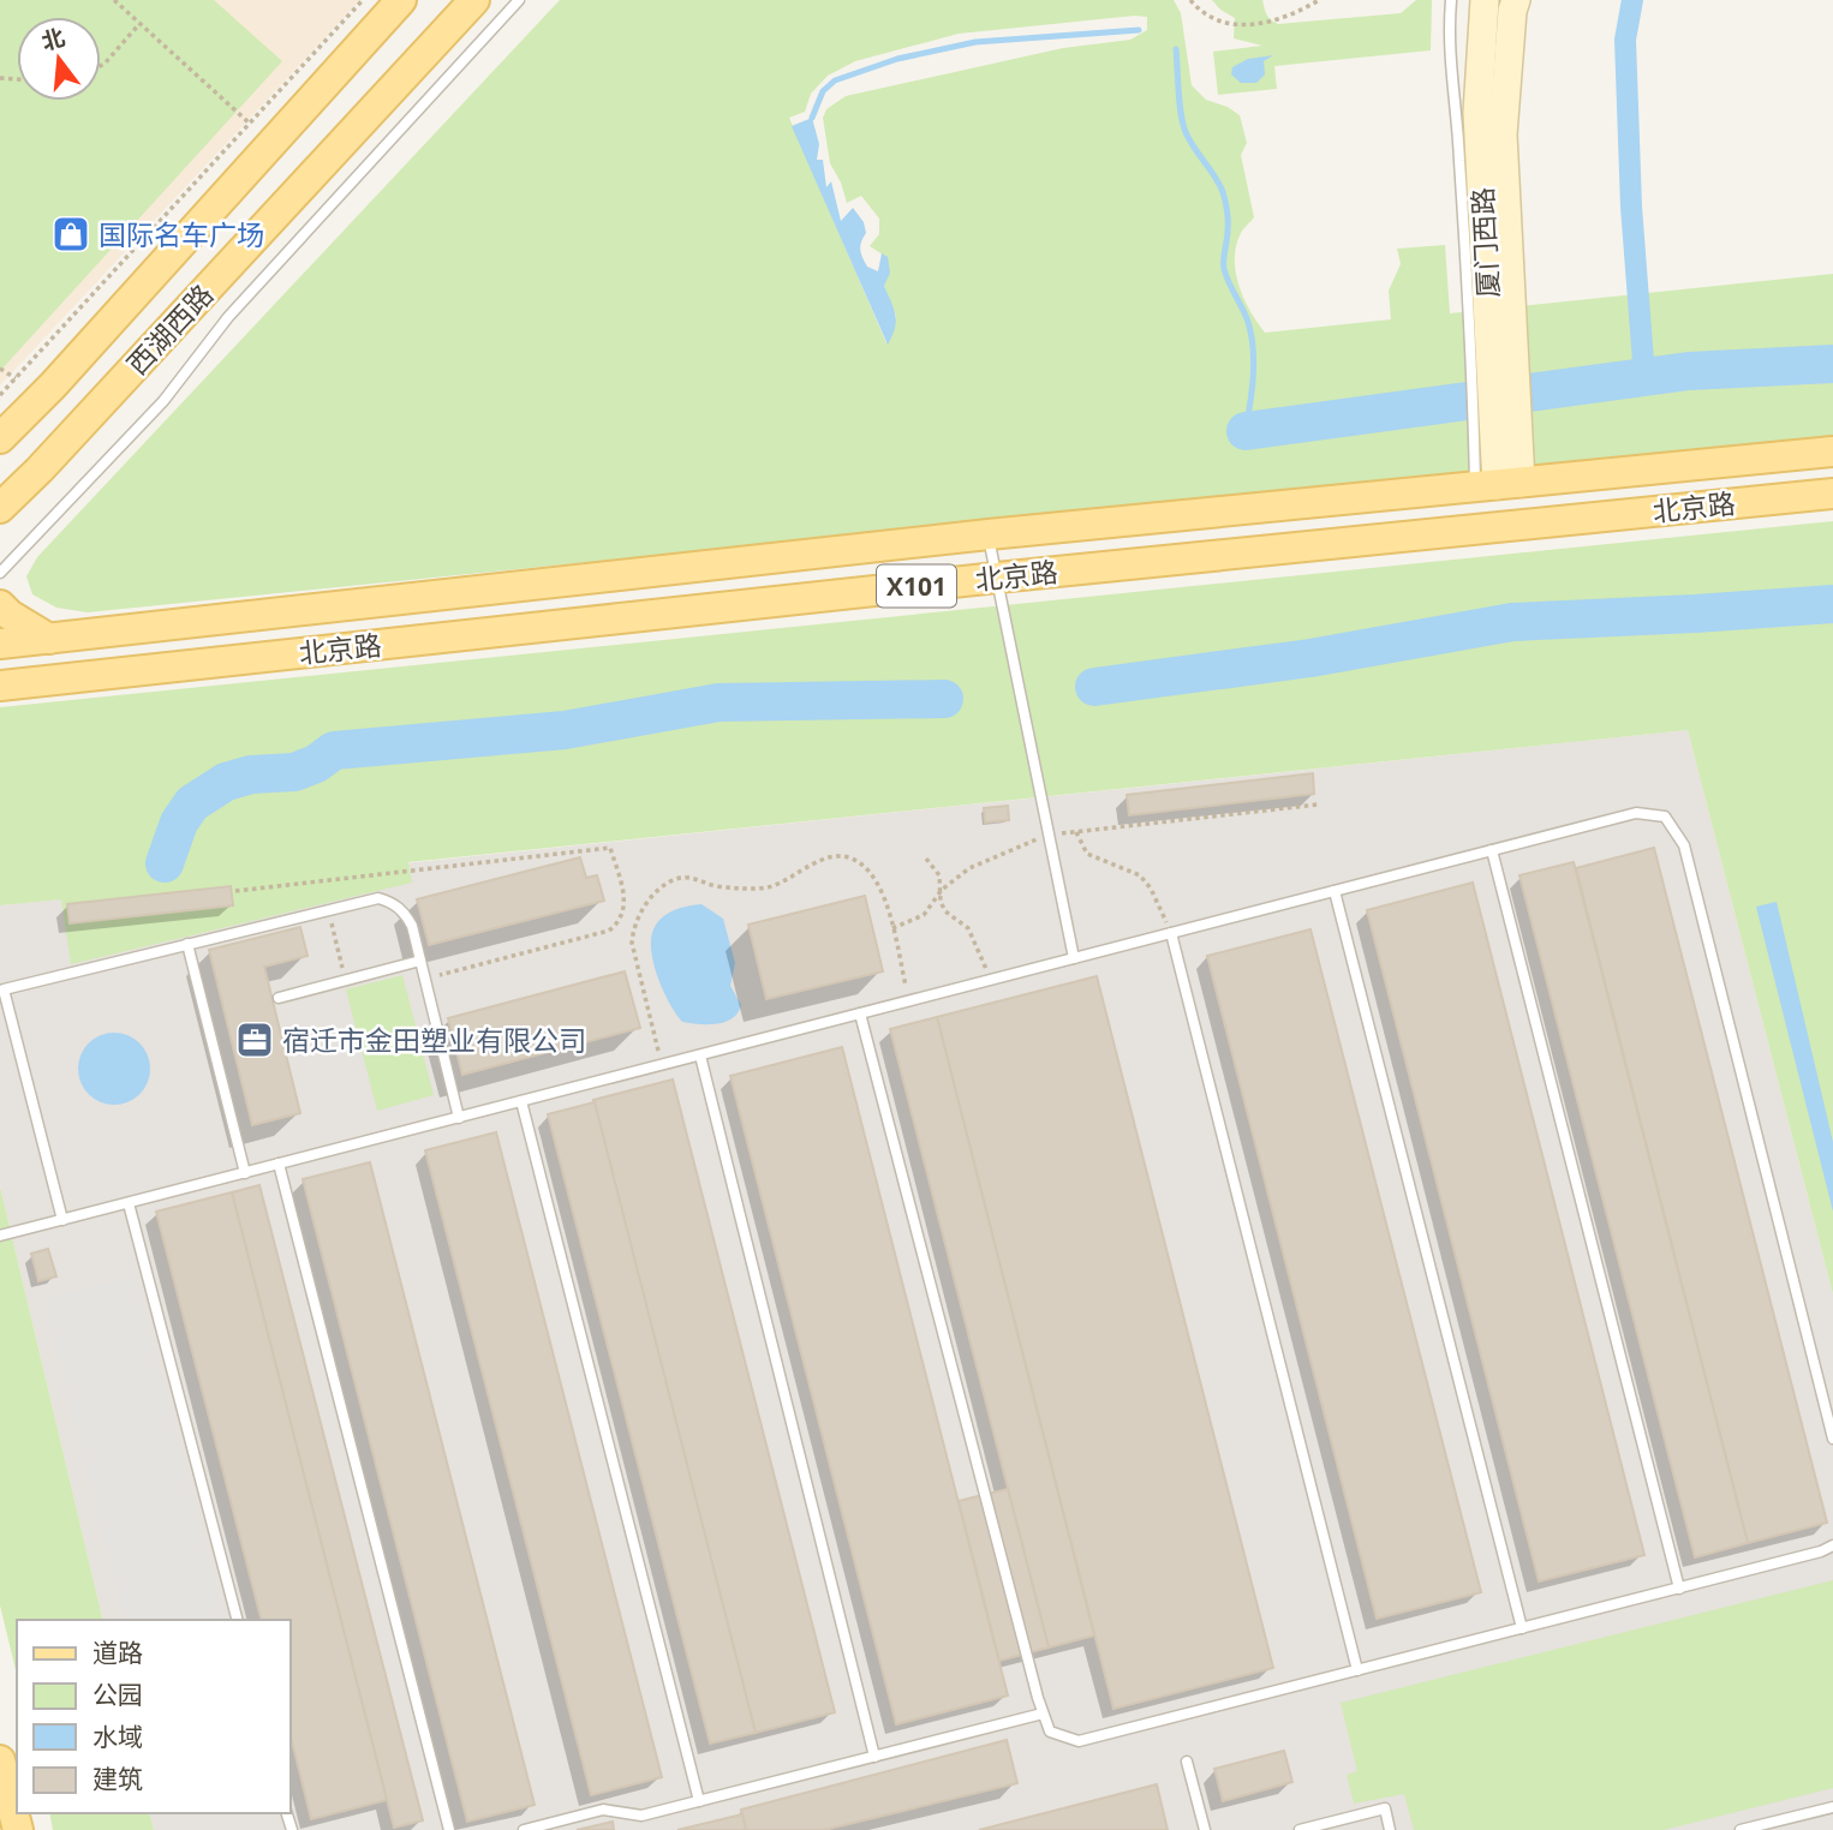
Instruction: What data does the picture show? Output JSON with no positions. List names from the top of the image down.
{
  "streets": {
    "main road": ["西湖西路", "北京路", "X101"],
    "street": ["厦门西路"]
  },
  "crossings": [
    ["厦门西路", "北京路"]
  ],
  "places": {
    "shop": ["国际名车广场"],
    "office": ["宿迁市金田塑业有限公司"]
  },
  "legend": [
    "道路",
    "公园",
    "水域",
    "建筑"
  ],
  "north": "top"
}
